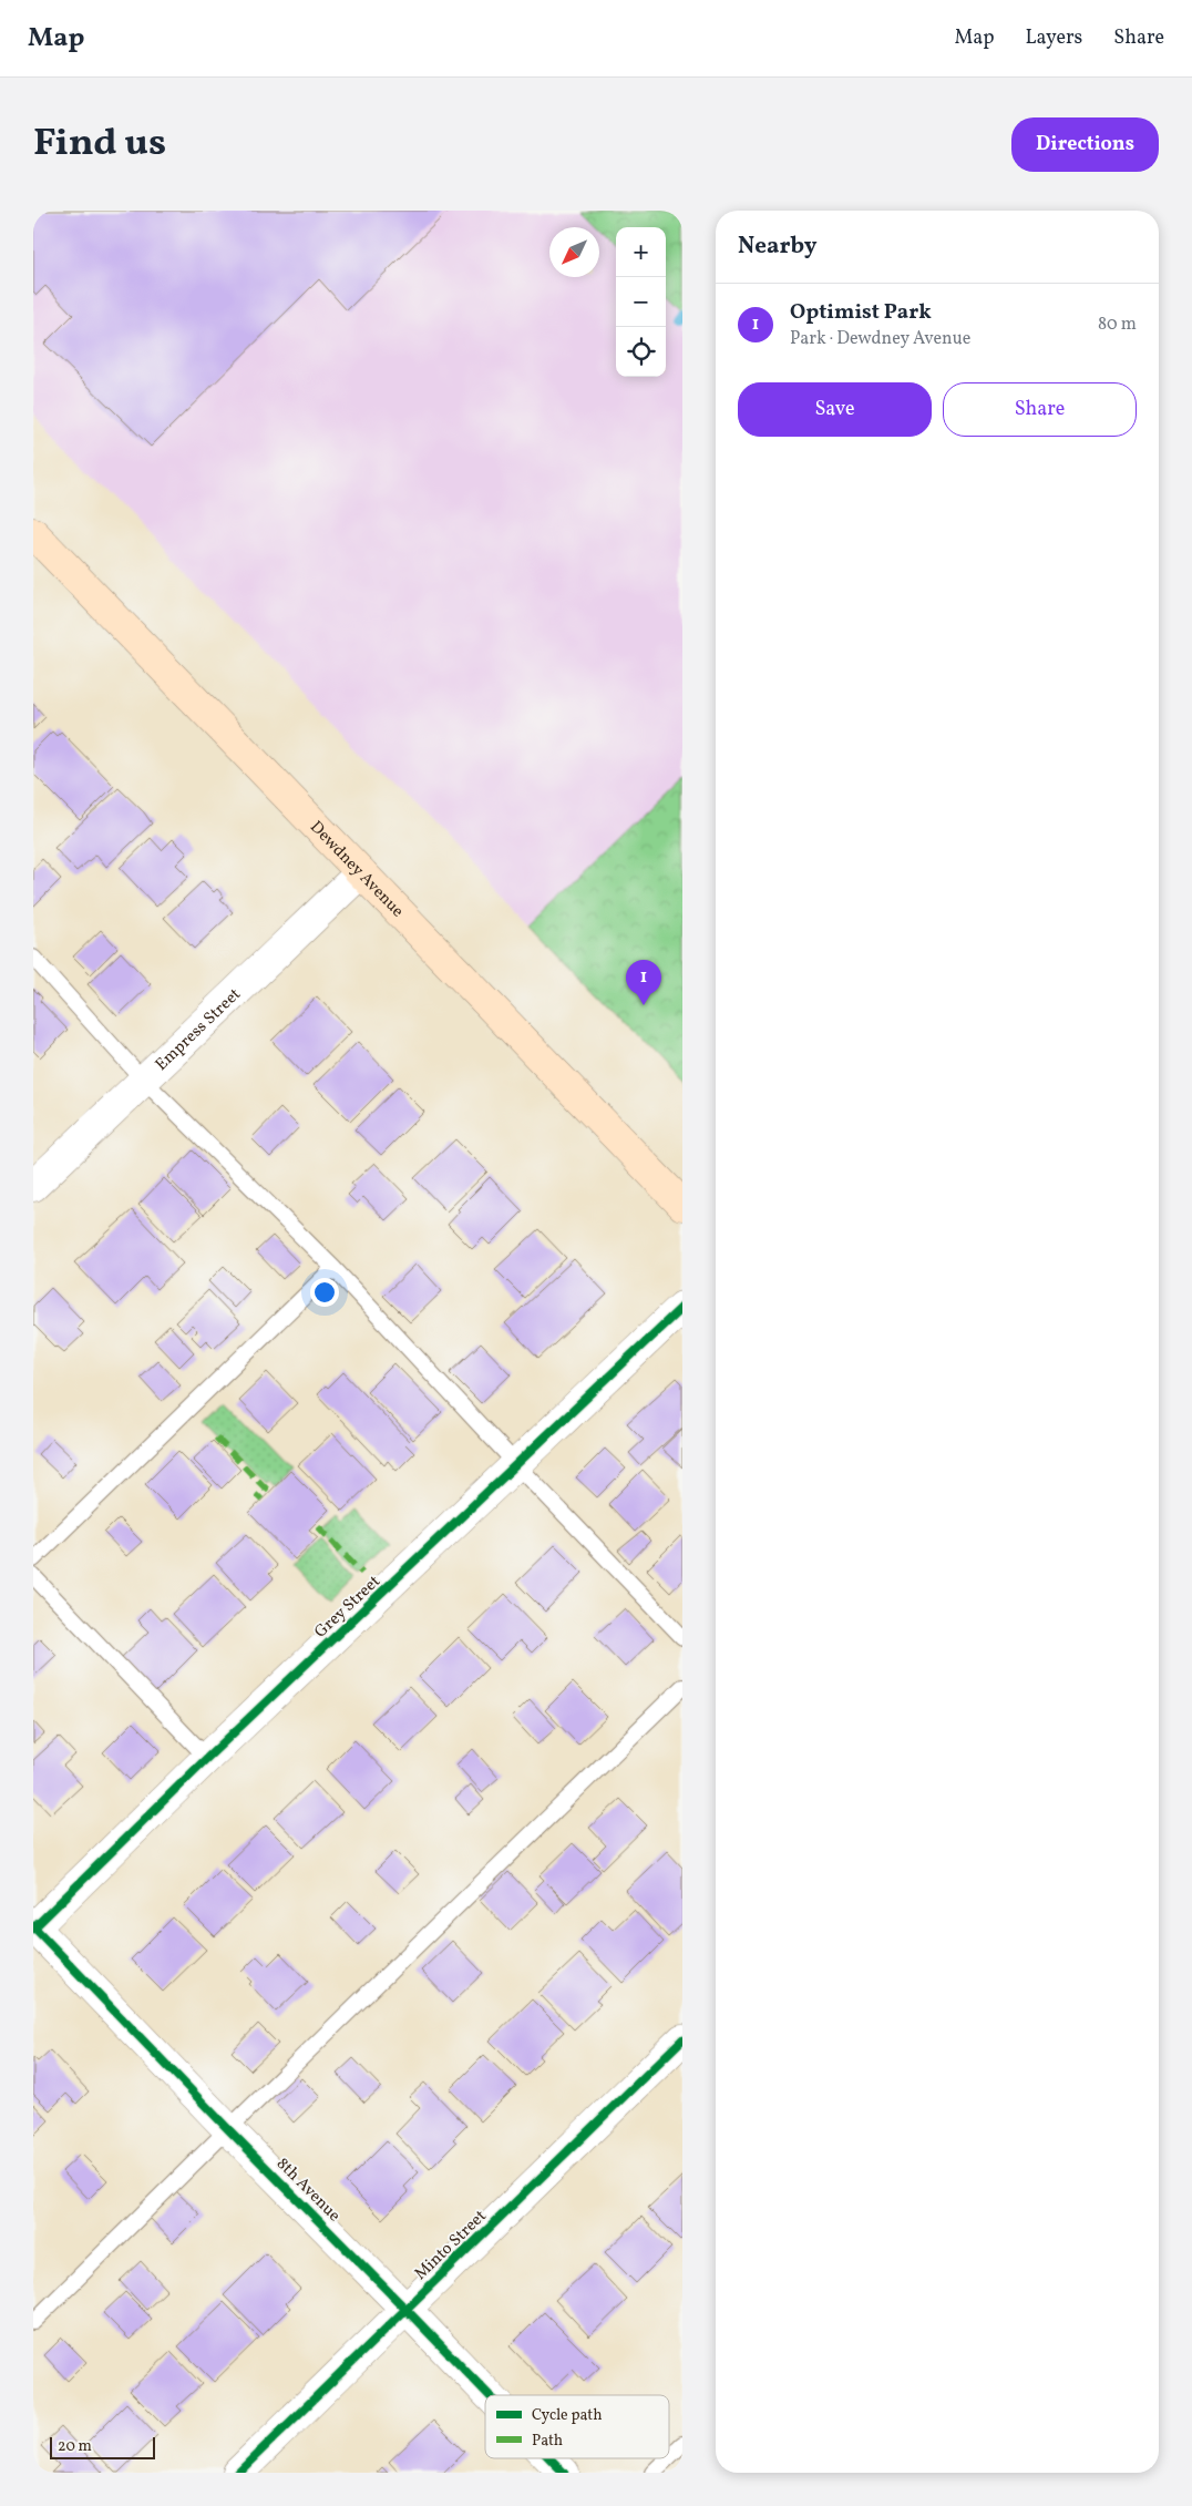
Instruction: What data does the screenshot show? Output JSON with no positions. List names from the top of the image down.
{
  "streets": {
    "main road": ["Dewdney Avenue"],
    "street": [
      "Empress Street",
      "Grey Street",
      "8th Avenue",
      "Minto Street"
    ]
  },
  "crossings": [
    ["Dewdney Avenue", "Empress Street"],
    ["Grey Street", "8th Avenue"],
    ["8th Avenue", "Minto Street"]
  ],
  "legend": ["Cycle path", "Path"],
  "scale_bar": "20 m",
  "north": "bottom left",
  "page": {
    "header": "Map",
    "nav": ["Map", "Layers", "Share"],
    "title": "Find us",
    "buttons": [
      "Directions",
      ["Save", "Share"]
    ],
    "heading": "Nearby",
    "map_buttons": ["+", "−"],
    "list": [
      {
        "mark": "1",
        "name": "Optimist Park",
        "note": "Park · Dewdney Avenue",
        "value": "80 m"
      }
    ],
    "pins": "1",
    "scale": "20 m"
  }
}
